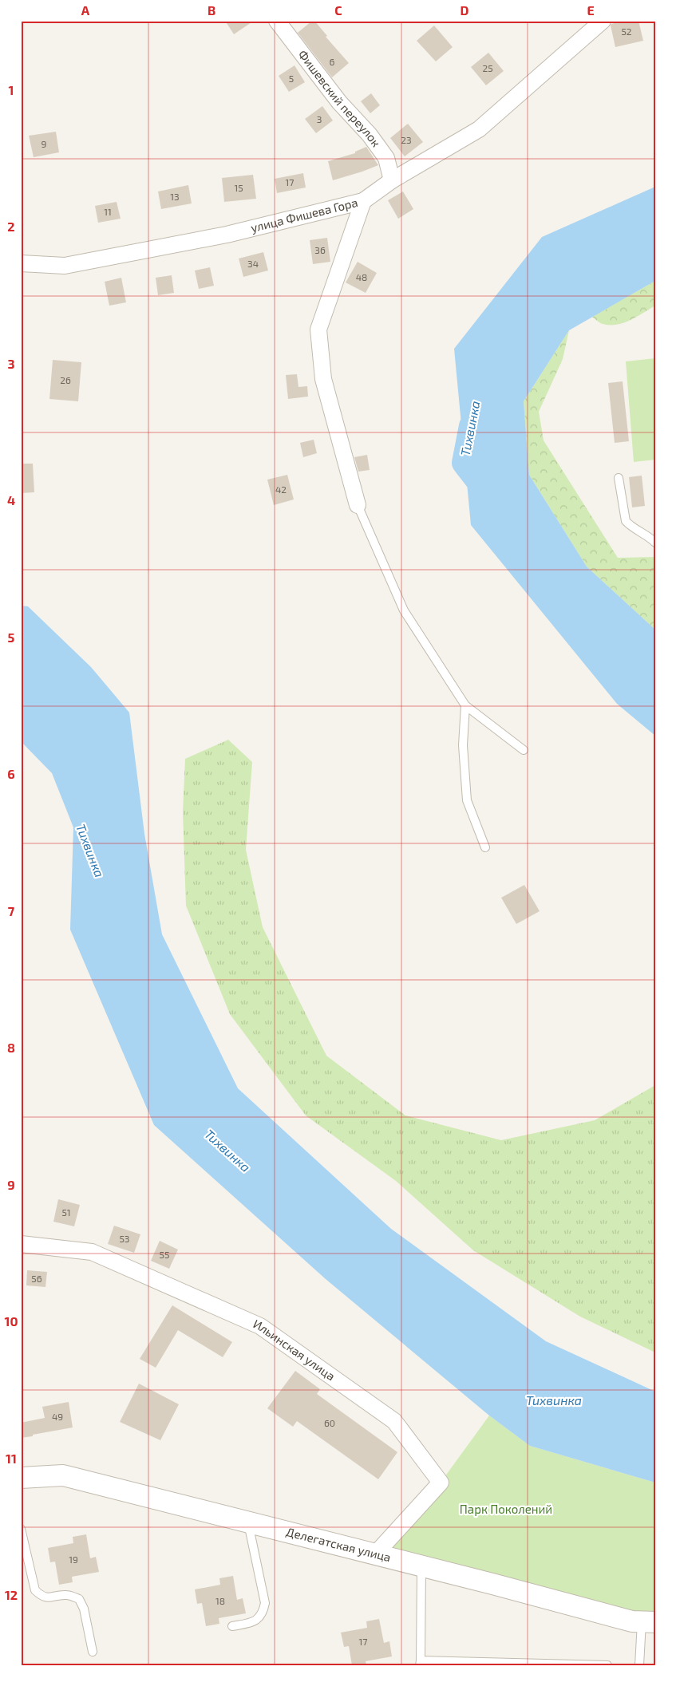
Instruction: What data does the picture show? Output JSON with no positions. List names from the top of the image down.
{
  "streets": {
    "street": [
      "Фишевский переулок",
      "улица Фишева Гора",
      "Ильинская улица",
      "Делегатская улица"
    ]
  },
  "crossings": [
    ["Фишевский переулок", "улица Фишева Гора"],
    ["Ильинская улица", "Делегатская улица"]
  ],
  "water": ["Тихвинка"],
  "parks": ["Парк Поколений"],
  "house_numbers": [
    "52",
    "6",
    "25",
    "5",
    "3",
    "23",
    "9",
    "17",
    "15",
    "13",
    "11",
    "36",
    "34",
    "48",
    "26",
    "42",
    "51",
    "53",
    "55",
    "56",
    "49",
    "60",
    "19",
    "18",
    "17"
  ],
  "grid": {
    "columns": [
      "A",
      "B",
      "C",
      "D",
      "E"
    ],
    "rows": [
      "1",
      "2",
      "3",
      "4",
      "5",
      "6",
      "7",
      "8",
      "9",
      "10",
      "11",
      "12"
    ]
  }
}
